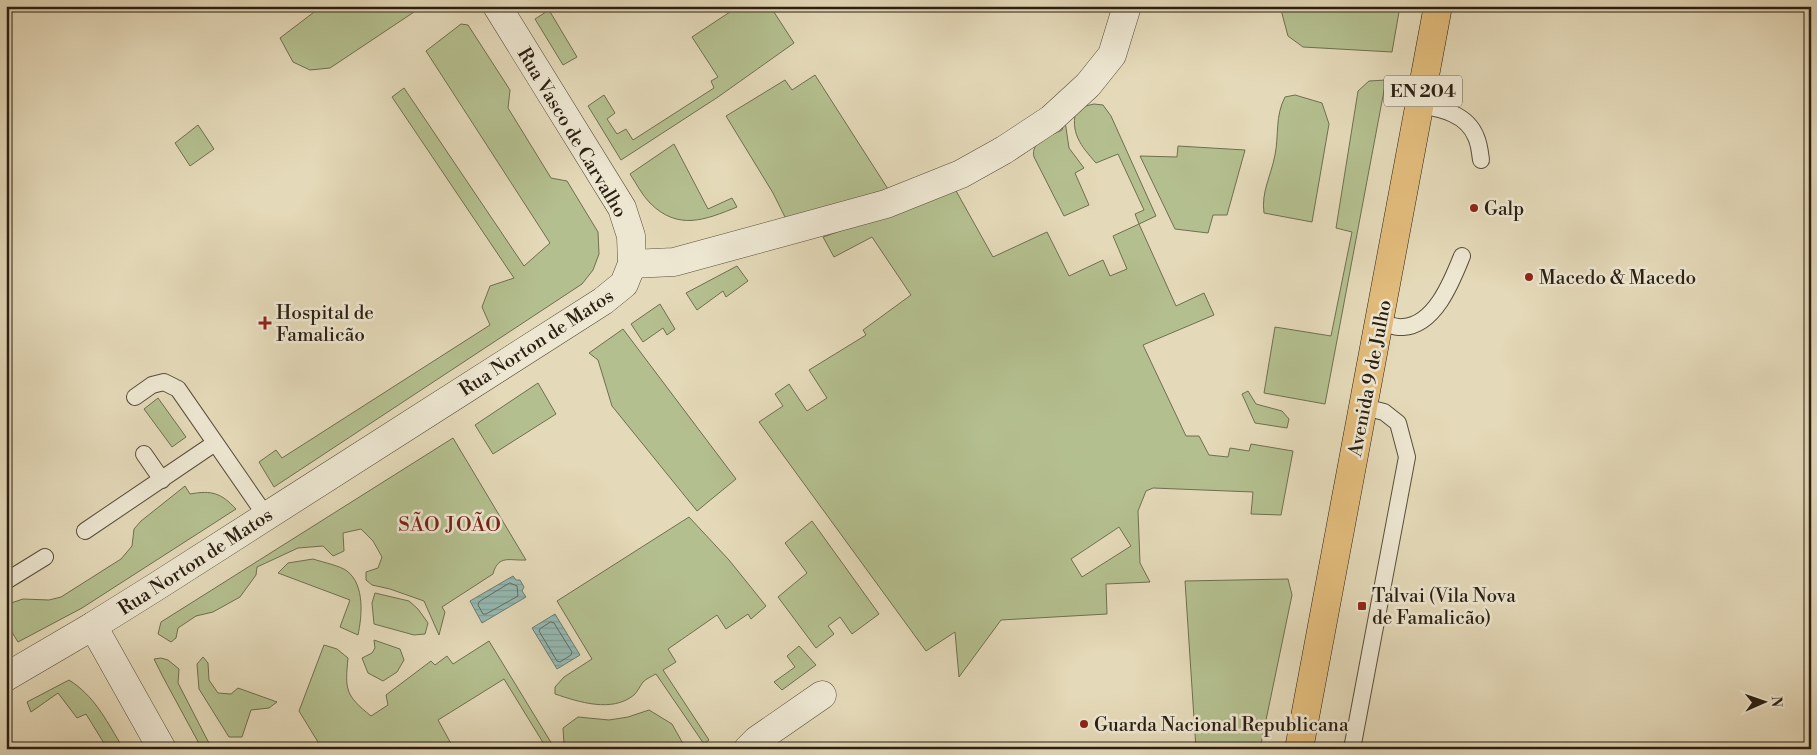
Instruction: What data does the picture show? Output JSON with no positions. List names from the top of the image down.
{
  "streets": {
    "main road": ["EN 204", "Avenida 9 de Julho"],
    "street": ["Rua Vasco de Carvalho", "Rua Norton de Matos"]
  },
  "crossings": [
    ["Rua Vasco de Carvalho", "Rua Norton de Matos"]
  ],
  "districts": ["SÃO JOÃO"],
  "places": {
    "other": ["Galp", "Macedo & Macedo", "Guarda Nacional Republicana"],
    "health": ["Hospital de Famalicão"],
    "transit": ["Talvai (Vila Nova de Famalicão)"]
  },
  "north": "right"
}
